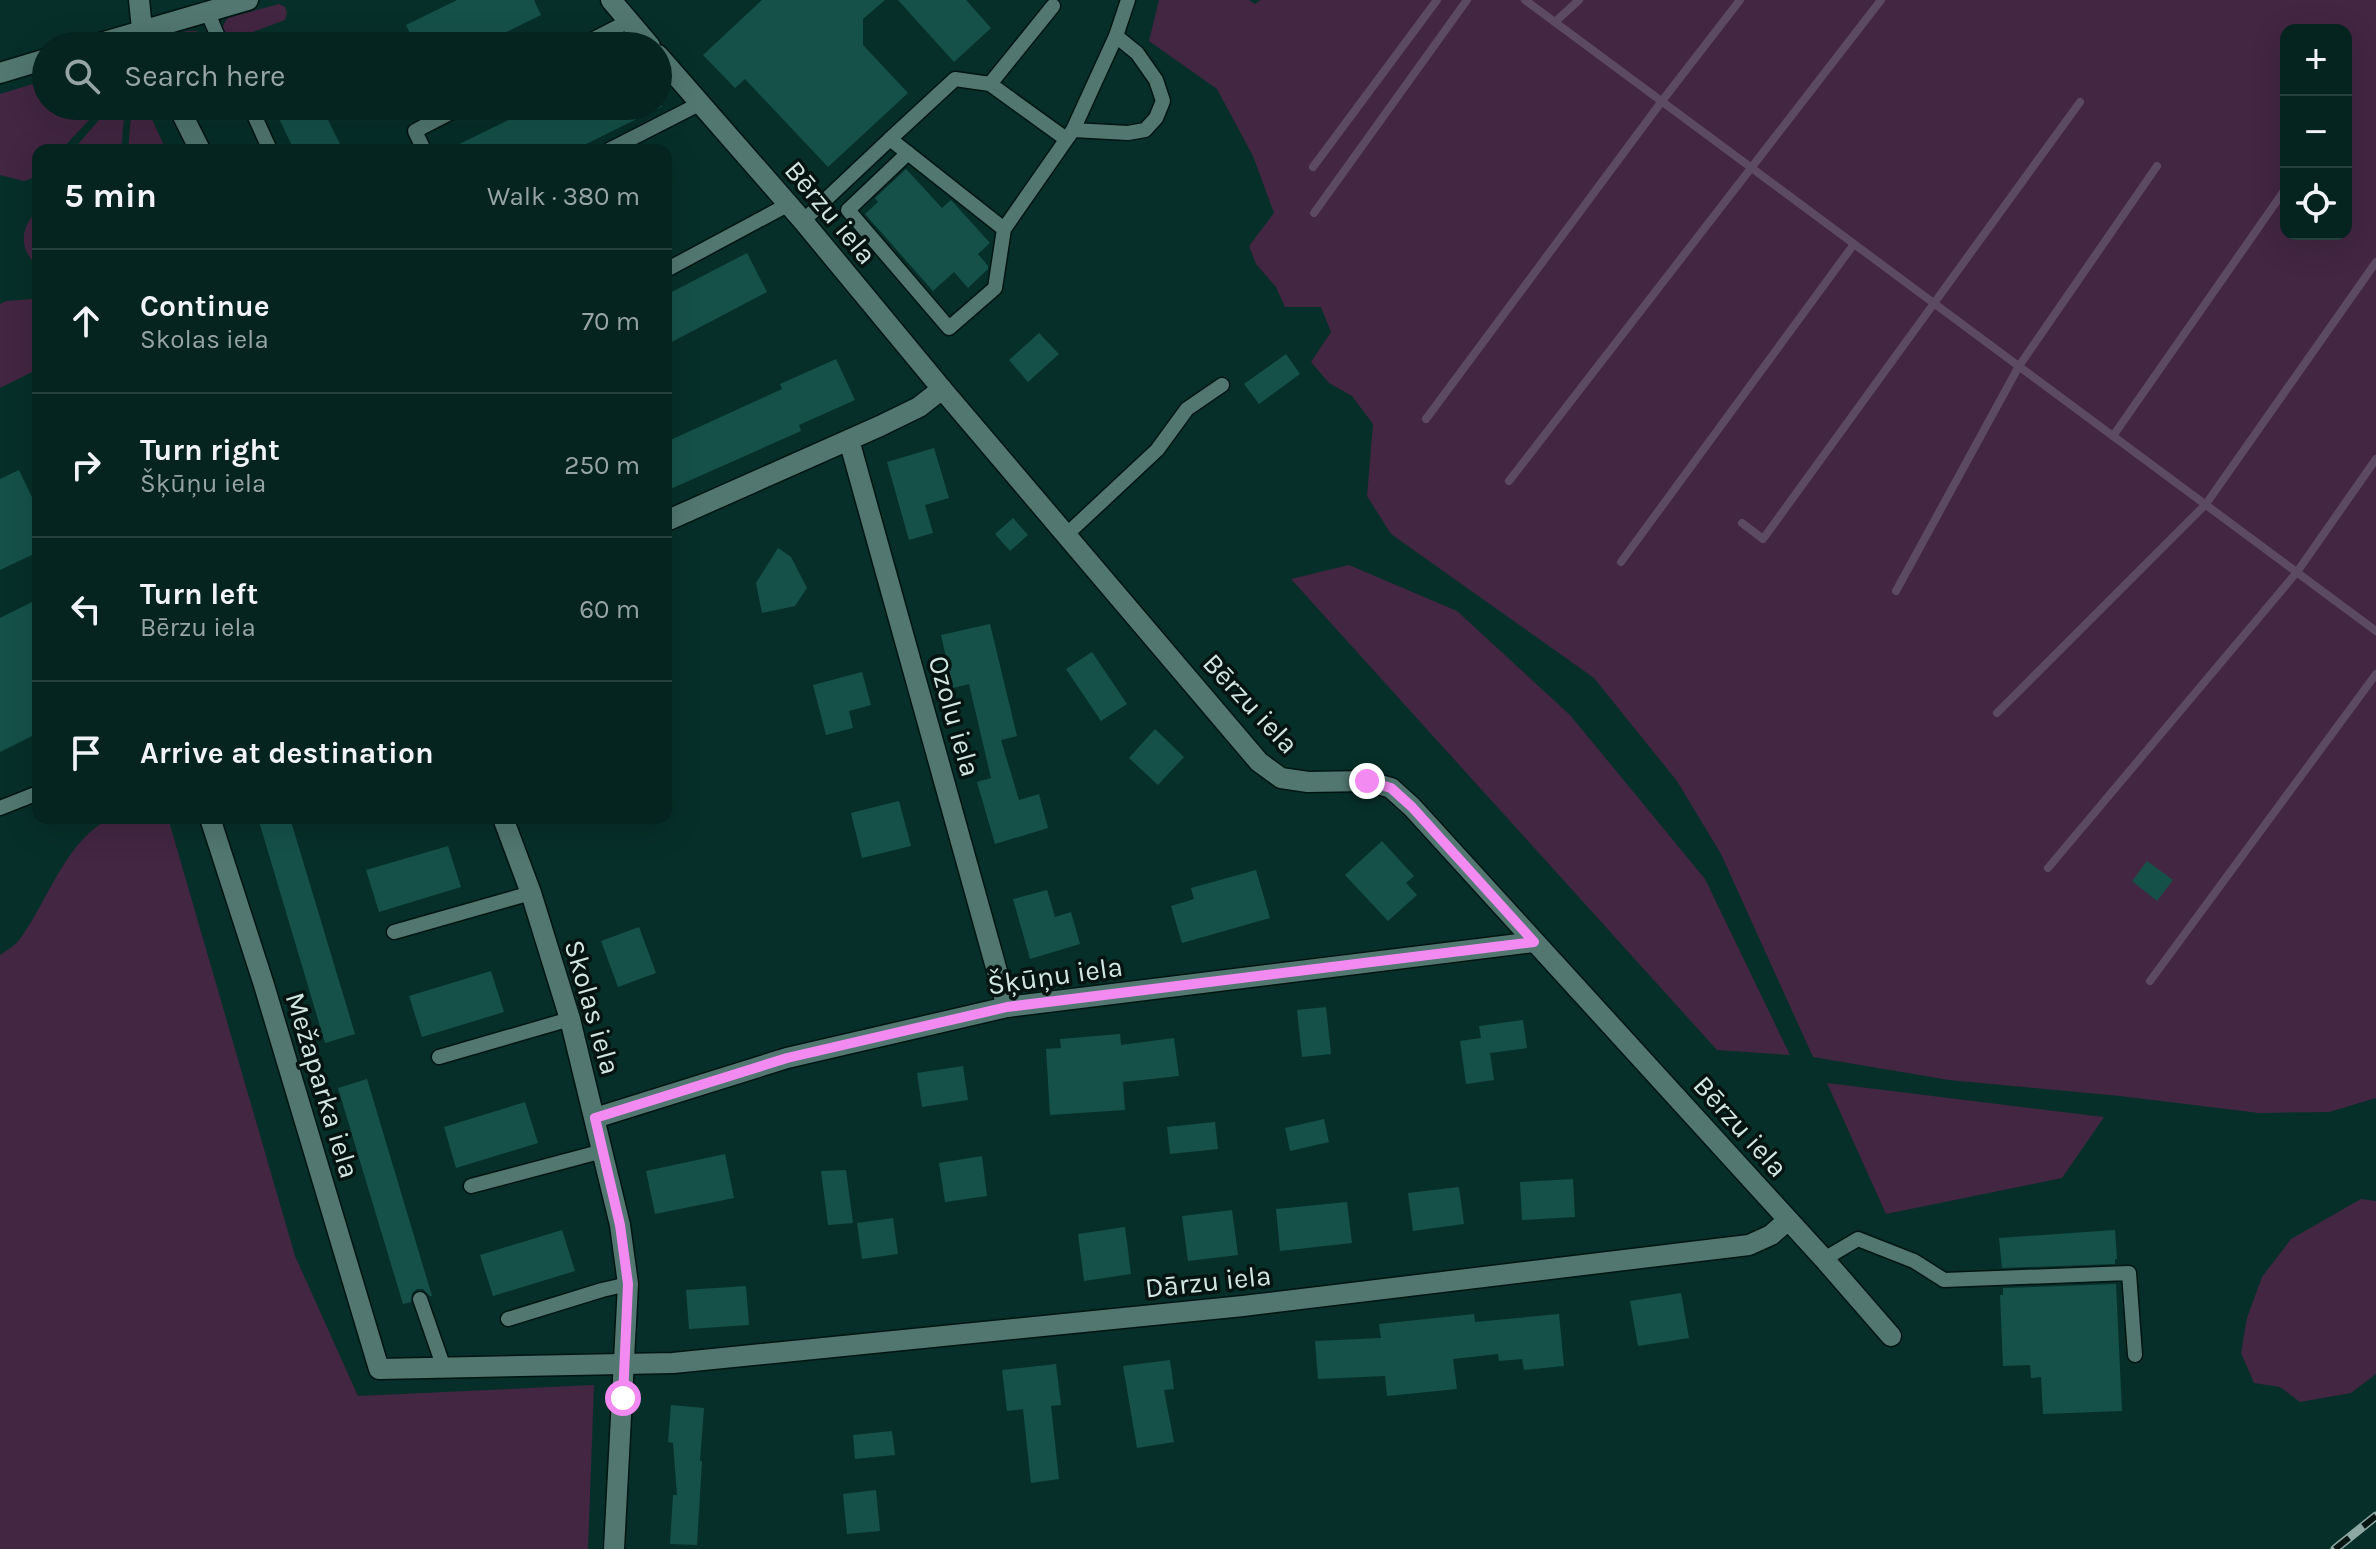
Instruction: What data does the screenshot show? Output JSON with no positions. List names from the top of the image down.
{
  "streets": {
    "street": [
      "Bērzu iela",
      "Ozolu iela",
      "Šķūņu iela",
      "Skolas iela",
      "Mežaparka iela",
      "Dārzu iela"
    ]
  },
  "crossings": [
    ["Bērzu iela", "Šķūņu iela"],
    ["Bērzu iela", "Dārzu iela"],
    ["Ozolu iela", "Šķūņu iela"],
    ["Šķūņu iela", "Skolas iela"],
    ["Skolas iela", "Dārzu iela"],
    ["Mežaparka iela", "Dārzu iela"]
  ],
  "page": {
    "map_buttons": ["+", "−"],
    "search": "Search here",
    "heading": ["5 min", "Walk · 380 m"],
    "list": [
      ["Continue", "Skolas iela", "70 m"],
      ["Turn right", "Šķūņu iela", "250 m"],
      ["Turn left", "Bērzu iela", "60 m"],
      "Arrive at destination"
    ]
  }
}
